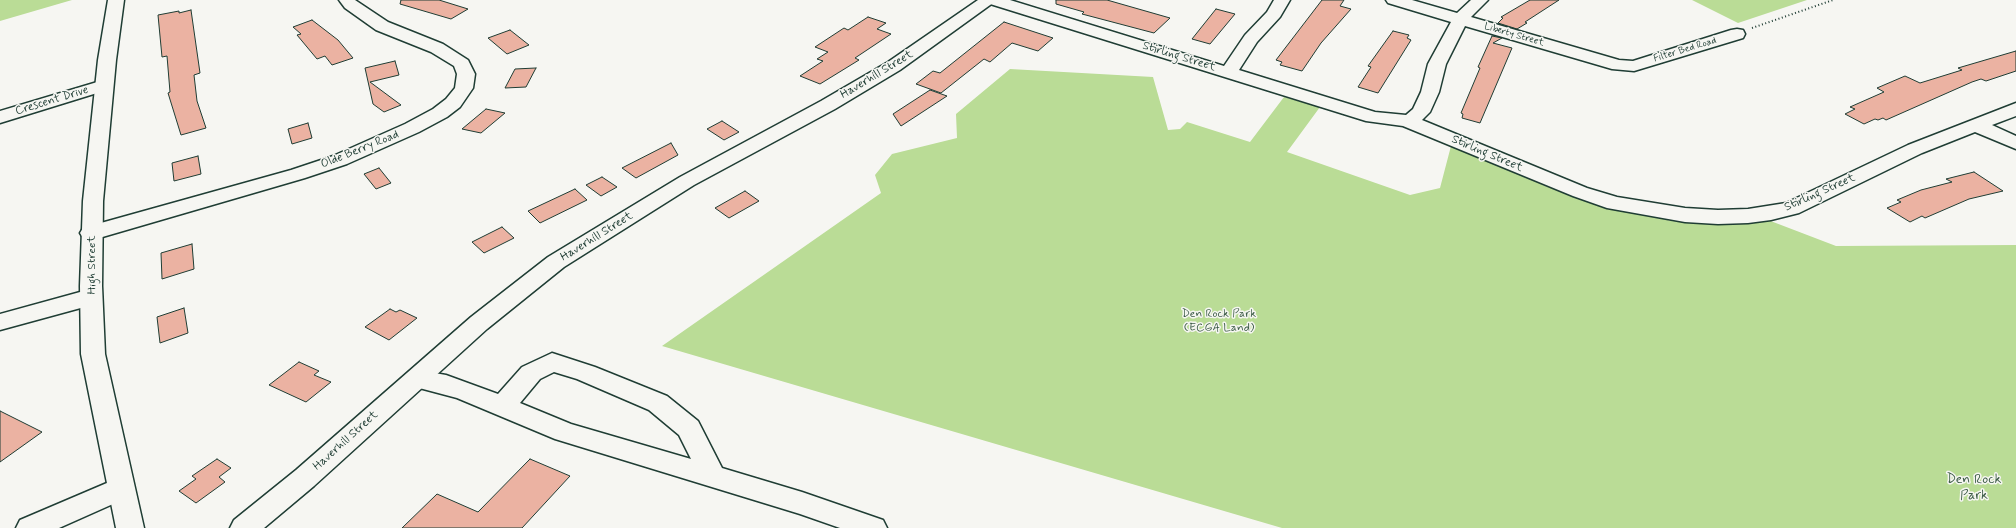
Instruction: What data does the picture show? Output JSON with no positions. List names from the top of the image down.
{
  "streets": {
    "street": [
      "Liberty Street",
      "Filter Bed Road",
      "Stirling Street",
      "Haverhill Street",
      "Crescent Drive",
      "Olde Berry Road",
      "High Street"
    ]
  },
  "crossings": [
    ["Liberty Street", "Filter Bed Road"],
    ["Crescent Drive", "High Street"],
    ["Olde Berry Road", "High Street"]
  ],
  "parks": ["Den Rock Park (ECGA Land)", "Den Rock Park"]
}
